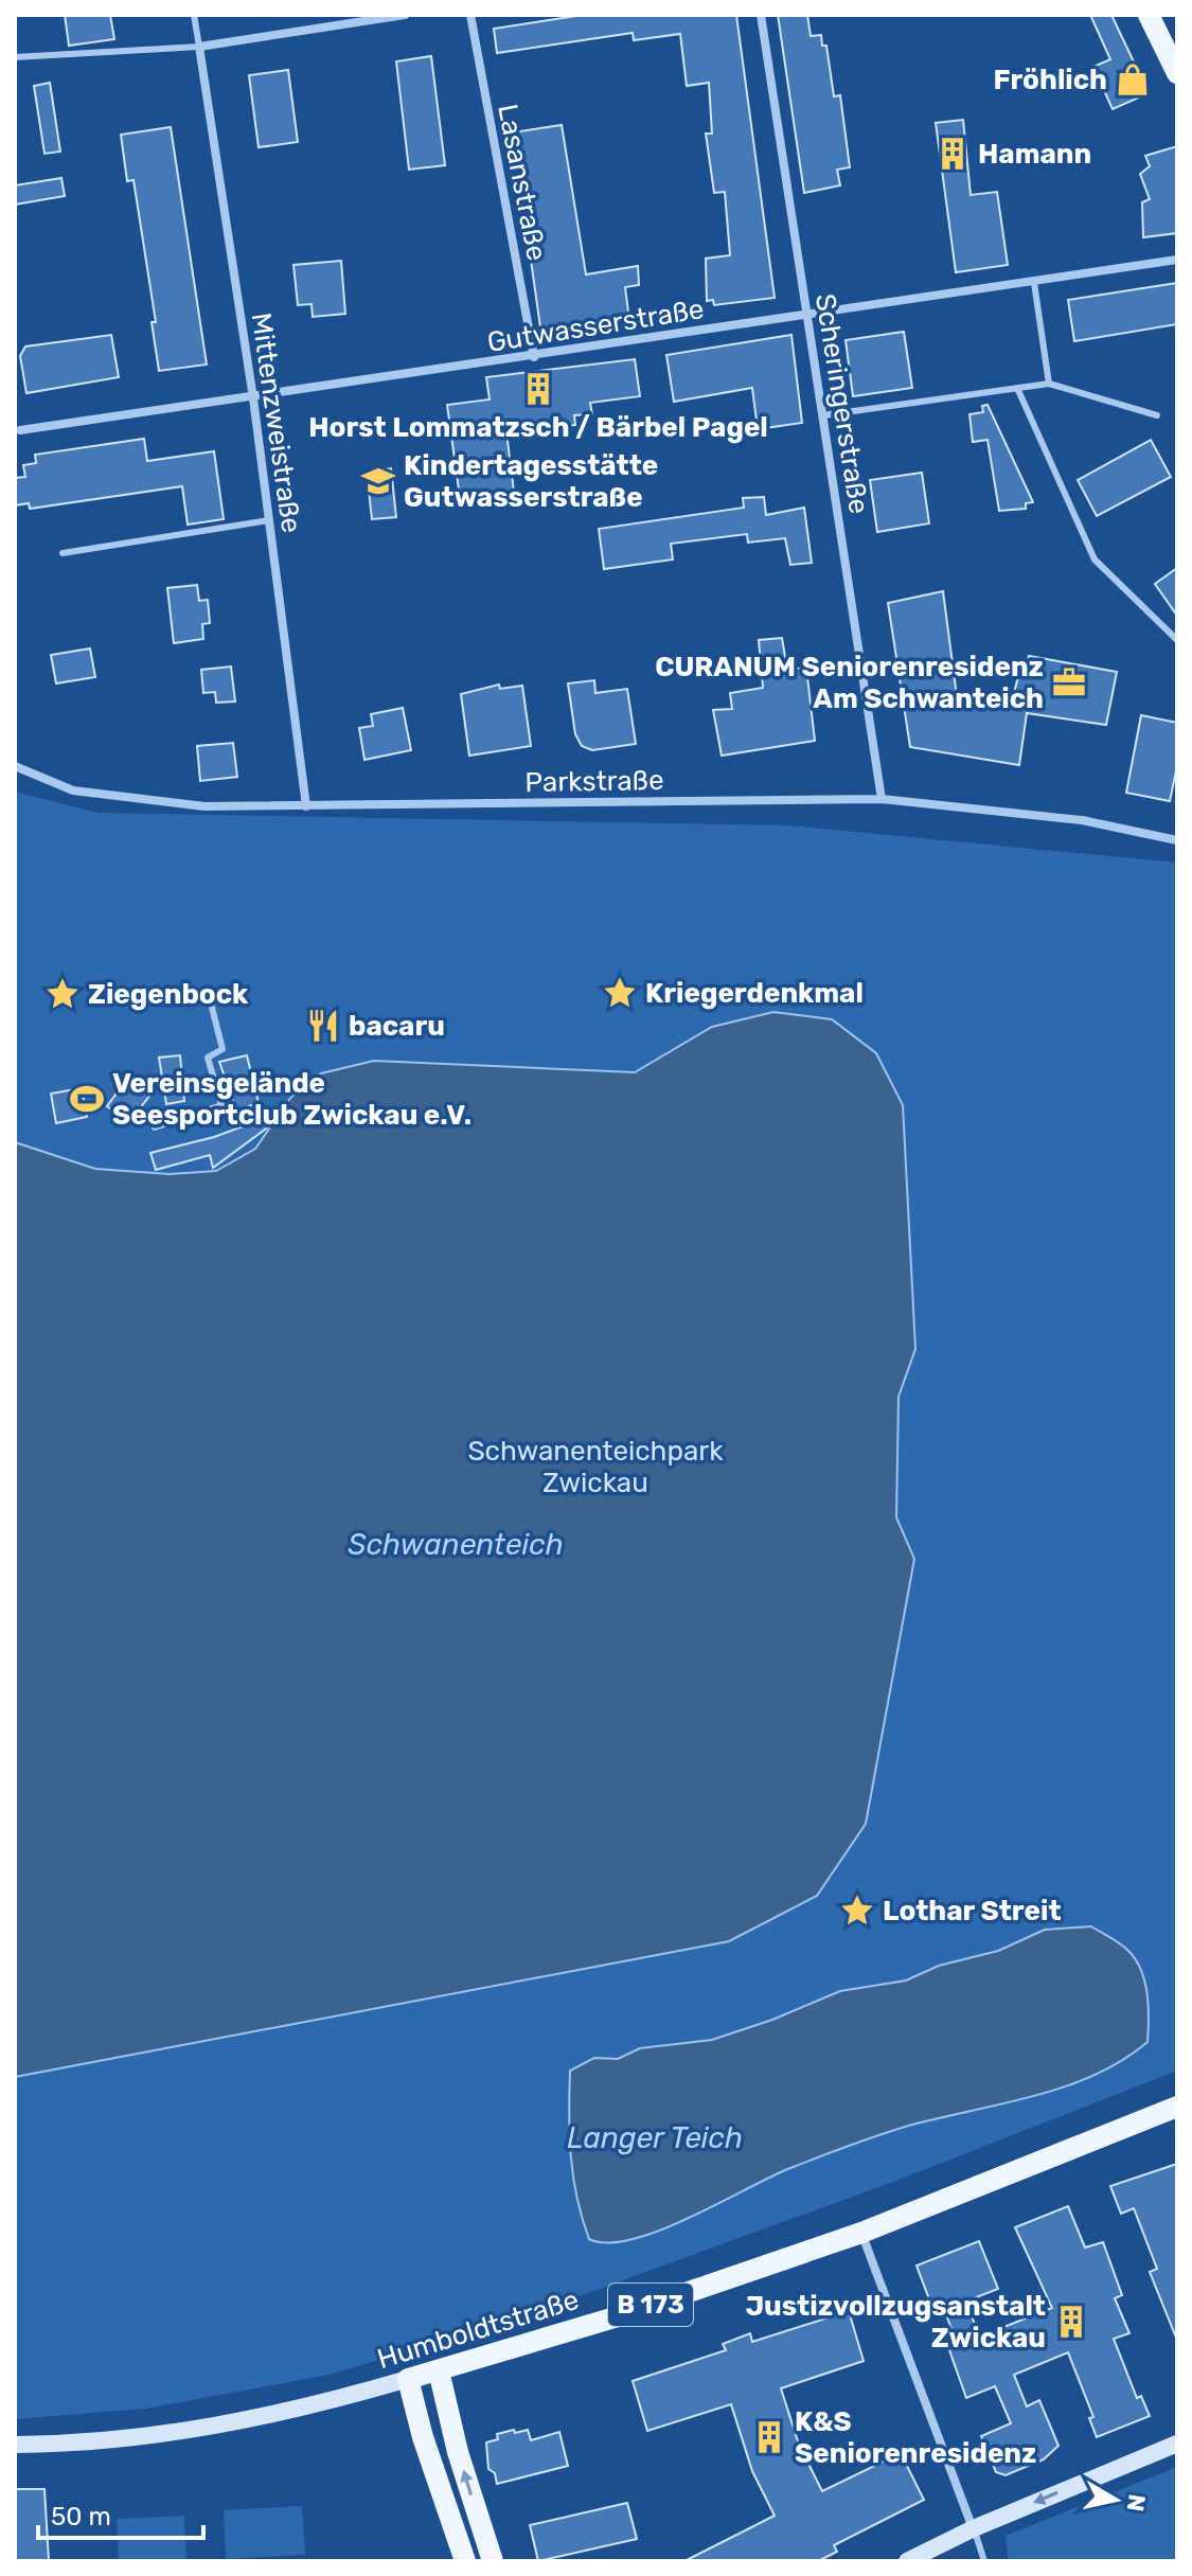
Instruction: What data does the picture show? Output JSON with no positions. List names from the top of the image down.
{
  "streets": {
    "main road": ["B 173", "Humboldtstraße"],
    "street": [
      "Lasanstraße",
      "Gutwasserstraße",
      "Scheringerstraße",
      "Mittenzweistraße",
      "Parkstraße"
    ]
  },
  "crossings": [
    ["Lasanstraße", "Gutwasserstraße"],
    ["Gutwasserstraße", "Scheringerstraße"],
    ["Gutwasserstraße", "Mittenzweistraße"],
    ["Scheringerstraße", "Parkstraße"],
    ["Mittenzweistraße", "Parkstraße"]
  ],
  "water": ["Schwanenteich", "Langer Teich"],
  "parks": ["Schwanenteichpark Zwickau"],
  "places": {
    "shop": ["Fröhlich"],
    "building": [
      "Hamann",
      "Horst Lommatzsch / Bärbel Pagel",
      "Justizvollzugsanstalt Zwickau",
      "K&S Seniorenresidenz"
    ],
    "school or university": ["Kindertagesstätte Gutwasserstraße"],
    "office": ["CURANUM Seniorenresidenz Am Schwanteich"],
    "place": ["Kriegerdenkmal", "Ziegenbock", "Lothar Streit"],
    "restaurant": ["bacaru"],
    "sports": ["Vereinsgelände Seesportclub Zwickau e.V."]
  },
  "scale_bar": "50 m",
  "north": "right"
}
